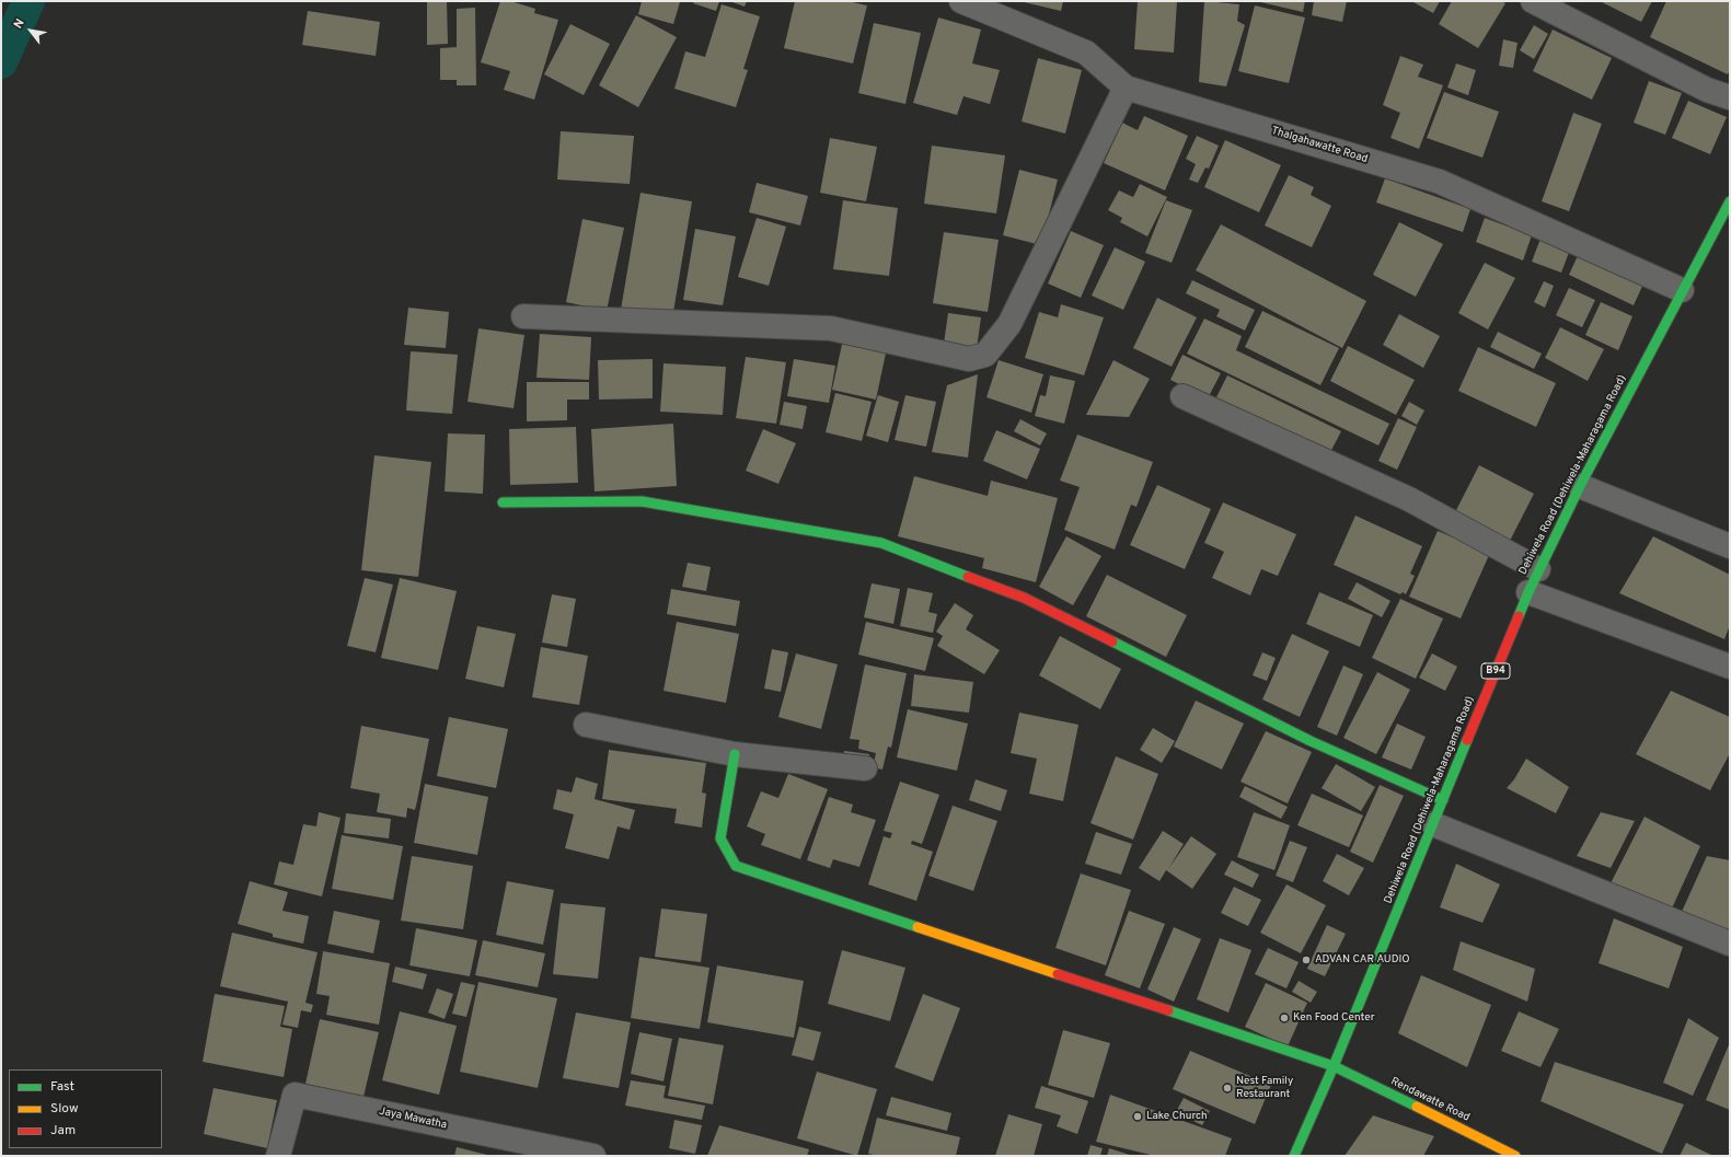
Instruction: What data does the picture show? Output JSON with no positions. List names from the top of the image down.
{
  "streets": {
    "street": [
      "Thalgahawatte Road",
      "Dehiwela Road (Dehiwela-Maharagama Road)",
      "B94",
      "Rendawatte Road",
      "Jaya Mawatha"
    ]
  },
  "crossings": [
    ["Thalgahawatte Road", "Dehiwela Road (Dehiwela-Maharagama Road)"],
    ["Dehiwela Road (Dehiwela-Maharagama Road)", "Rendawatte Road"]
  ],
  "places": [
    "ADVAN CAR AUDIO",
    "Ken Food Center",
    "Nest Family Restaurant",
    "Lake Church"
  ],
  "legend": ["Fast", "Slow", "Jam"],
  "north": "top left"
}
